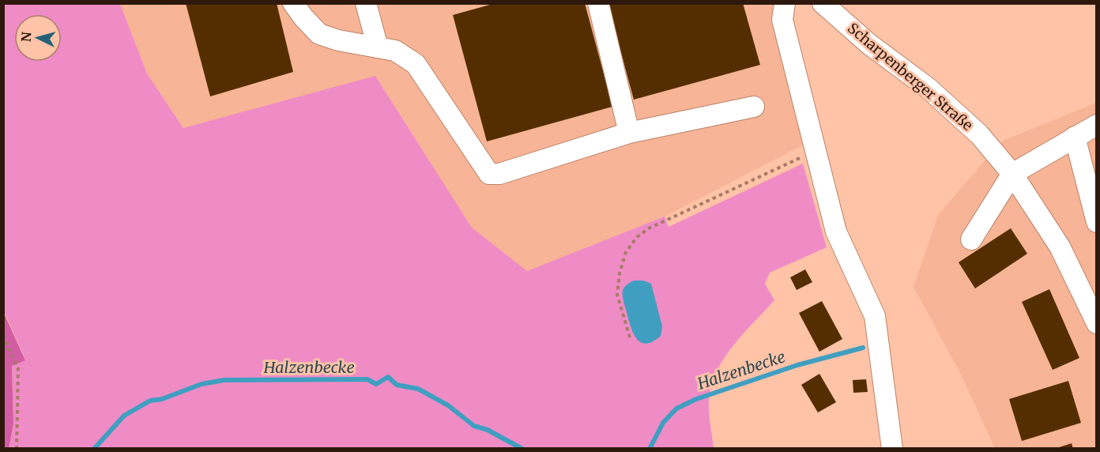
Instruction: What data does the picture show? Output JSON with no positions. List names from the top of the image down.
{
  "streets": {
    "street": ["Scharpenberger Straße"]
  },
  "water": ["Halzenbecke"],
  "north": "left"
}
